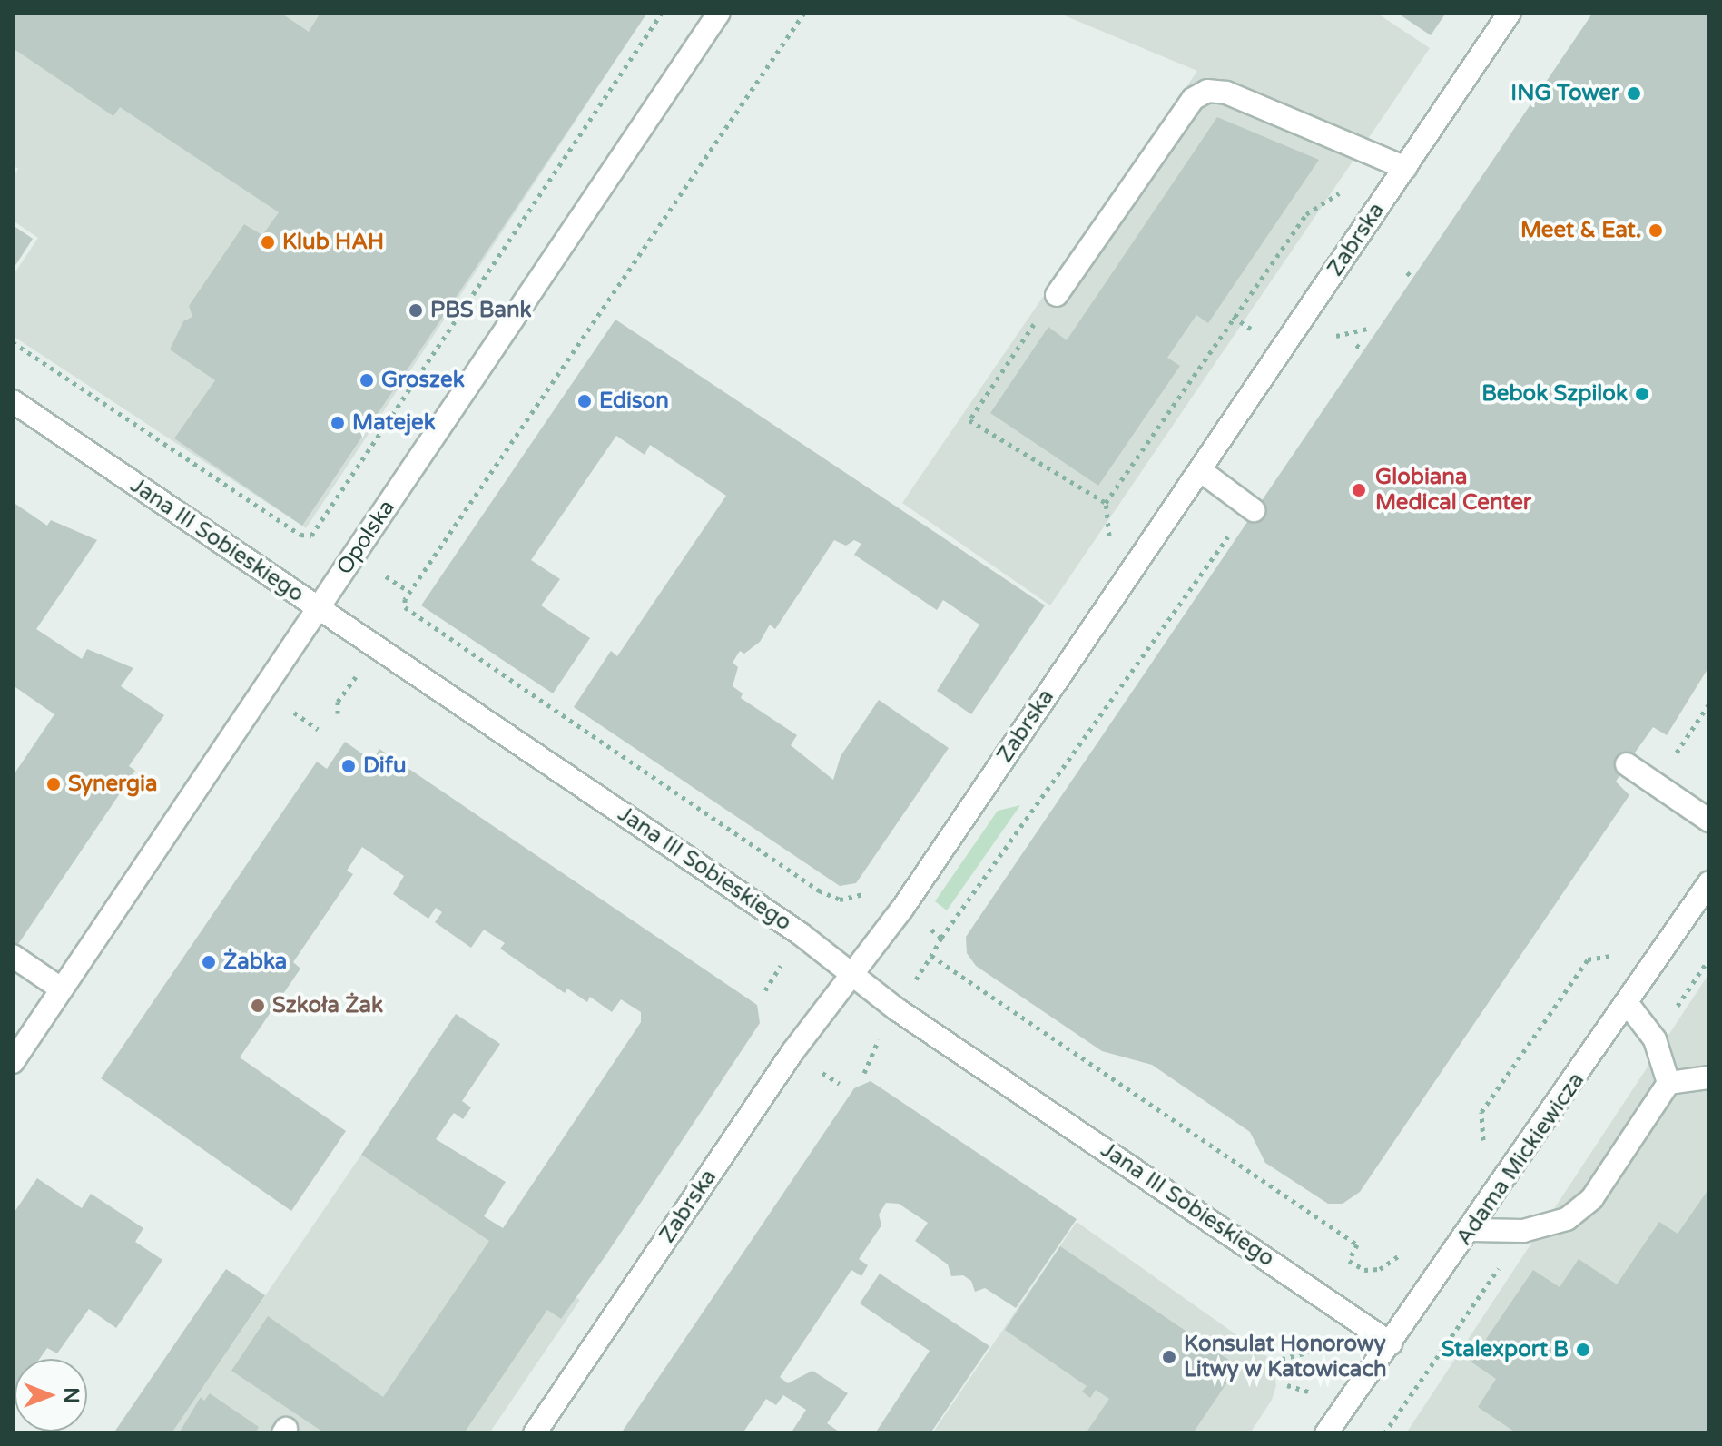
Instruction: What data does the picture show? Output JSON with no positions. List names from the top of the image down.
{
  "streets": {
    "street": [
      "Zabrska",
      "Opolska",
      "Jana III Sobieskiego",
      "Adama Mickiewicza"
    ]
  },
  "crossings": [
    ["Zabrska", "Jana III Sobieskiego"],
    ["Opolska", "Jana III Sobieskiego"],
    ["Jana III Sobieskiego", "Adama Mickiewicza"]
  ],
  "places": [
    "ING Tower",
    "Meet & Eat.",
    "Klub HAH",
    "PBS Bank",
    "Groszek",
    "Bebok Szpilok",
    "Edison",
    "Matejek",
    "Globiana Medical Center",
    "Difu",
    "Synergia",
    "Żabka",
    "Szkoła Żak",
    "Stalexport B",
    "Konsulat Honorowy Litwy w Katowicach"
  ],
  "north": "right"
}
